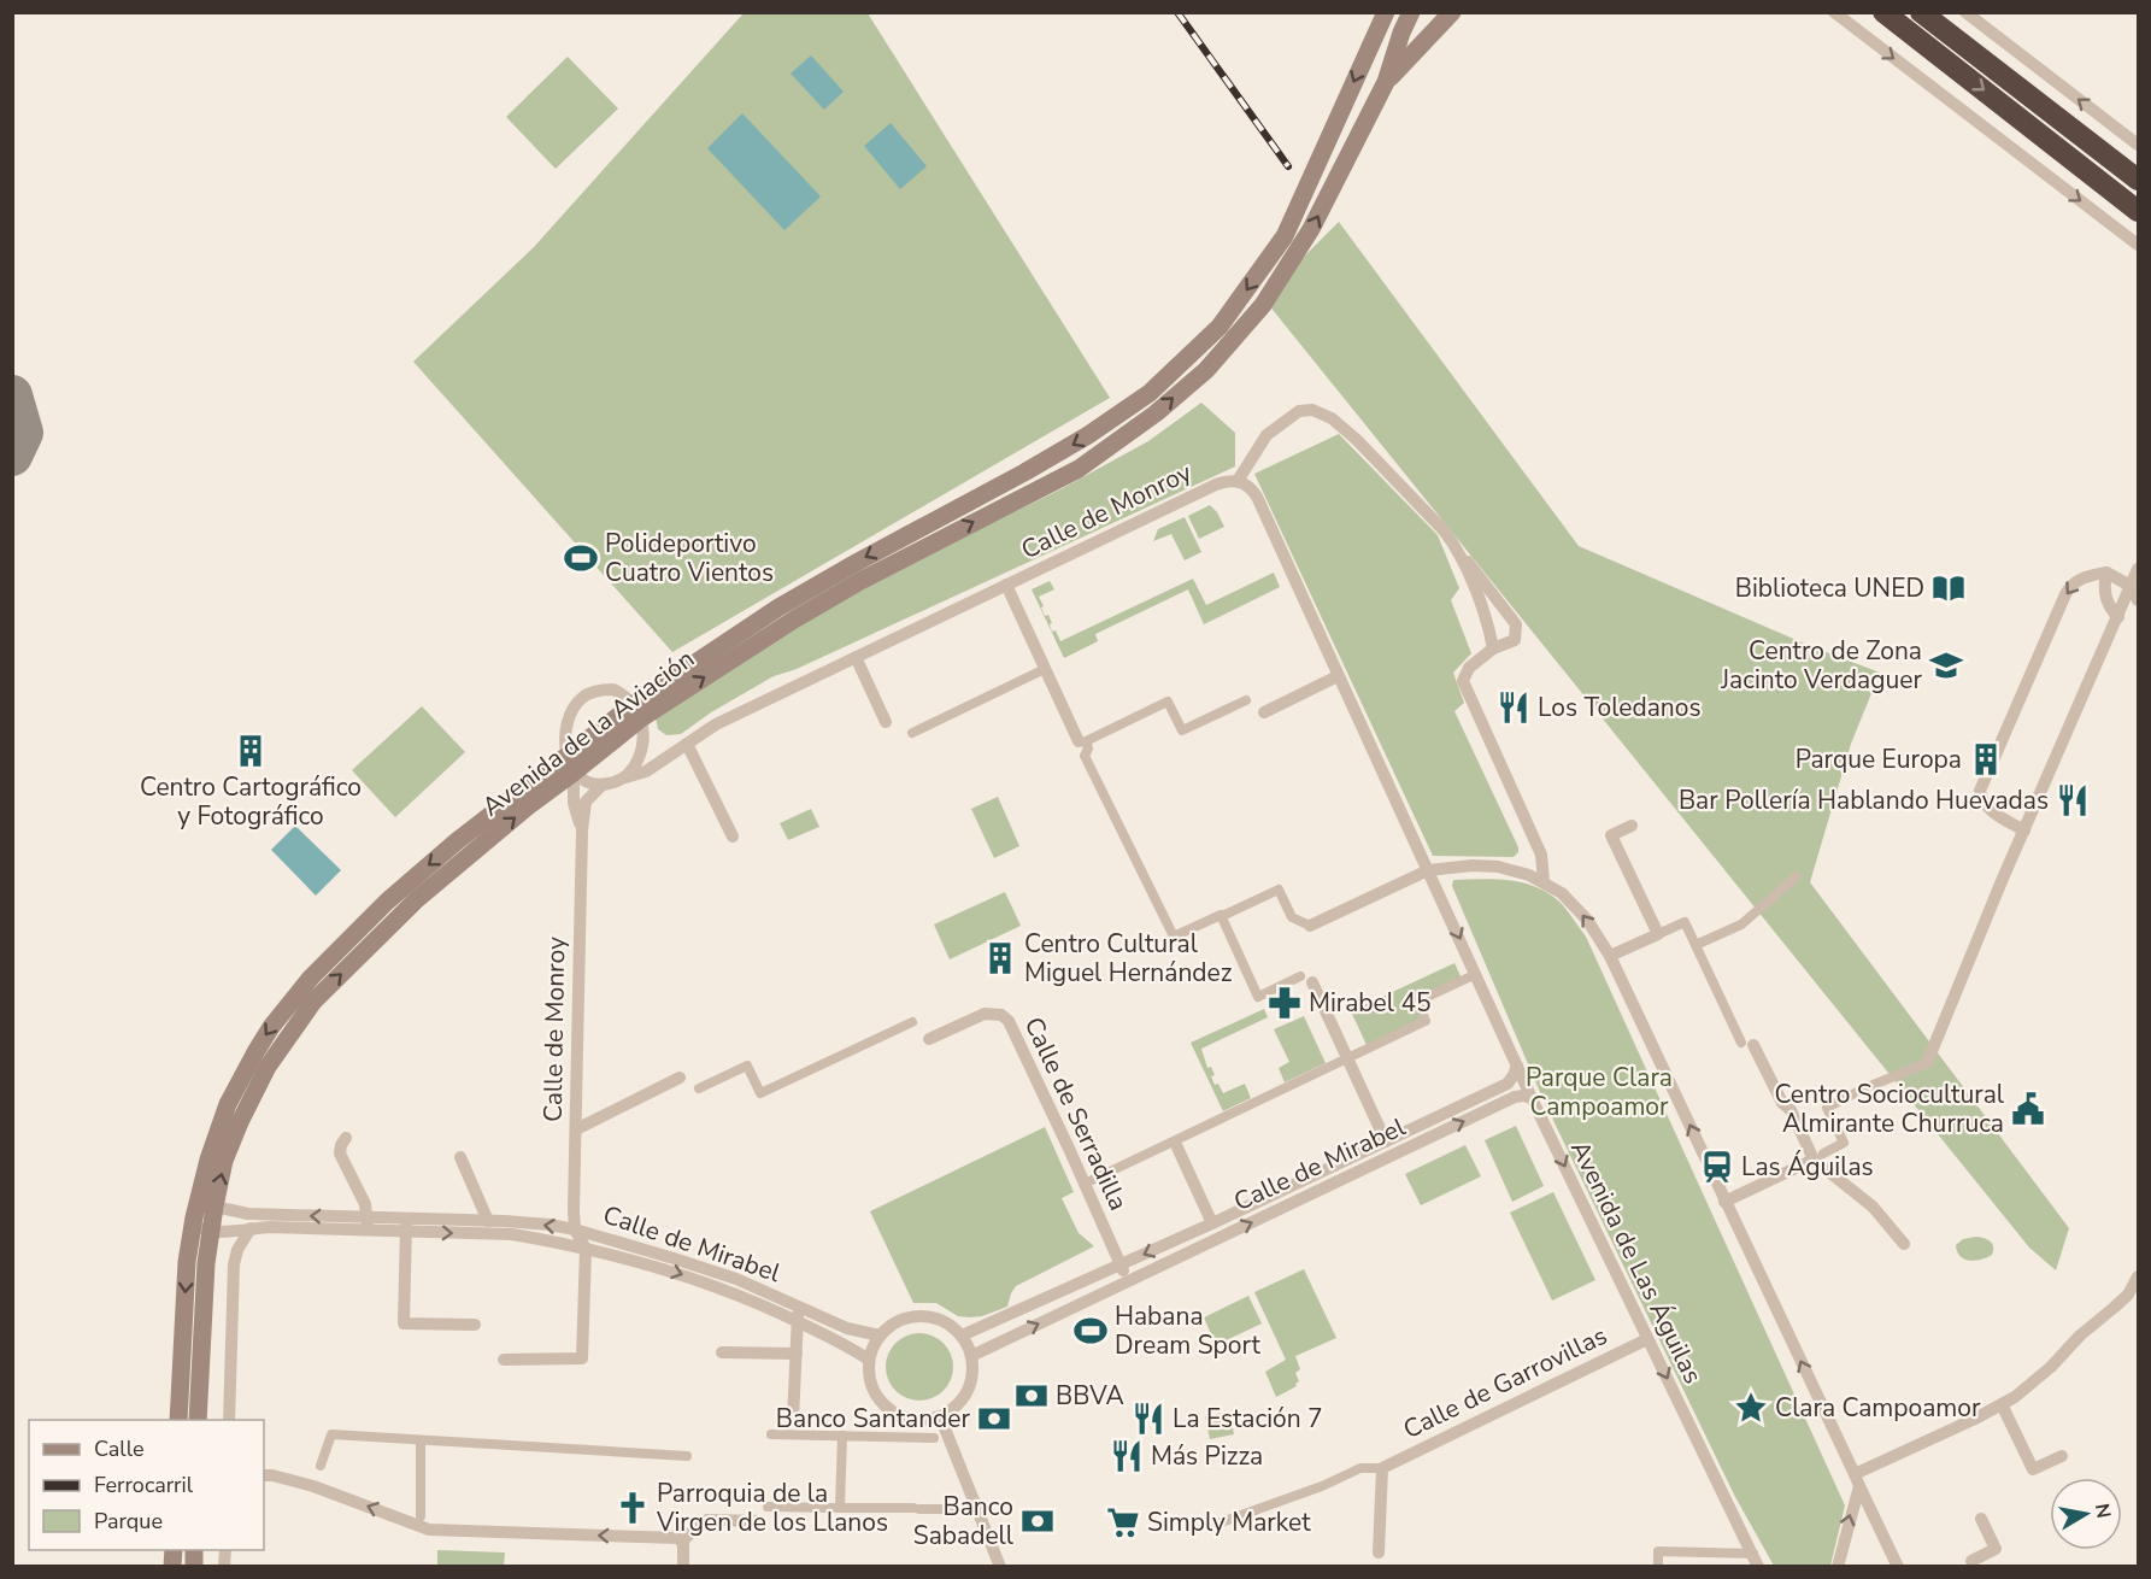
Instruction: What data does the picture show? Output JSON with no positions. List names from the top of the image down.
{
  "streets": {
    "main road": ["Avenida de la Aviación"],
    "street": [
      "Calle de Monroy",
      "Calle de Serradilla",
      "Calle de Mirabel",
      "Avenida de Las Águilas",
      "Calle de Garrovillas"
    ]
  },
  "crossings": [
    ["Calle de Monroy", "Avenida de la Aviación"],
    ["Calle de Monroy", "Calle de Mirabel"],
    ["Calle de Monroy", "Avenida de Las Águilas"],
    ["Avenida de la Aviación", "Calle de Mirabel"],
    ["Calle de Serradilla", "Calle de Mirabel"],
    ["Calle de Mirabel", "Avenida de Las Águilas"],
    ["Avenida de Las Águilas", "Calle de Garrovillas"]
  ],
  "one_way": ["Avenida de Las Águilas"],
  "parks": ["Parque Clara Campoamor"],
  "places": {
    "sports": ["Polideportivo Cuatro Vientos", "Habana Dream Sport"],
    "library": ["Biblioteca UNED"],
    "school or university": ["Centro de Zona Jacinto Verdaguer"],
    "restaurant": [
      "Los Toledanos",
      "Bar Pollería Hablando Huevadas",
      "La Estación 7",
      "Más Pizza"
    ],
    "building": ["Centro Cartográfico y Fotográfico", "Parque Europa", "Centro Cultural Miguel Hernández"],
    "pharmacy": ["Mirabel 45"],
    "public building": ["Centro Sociocultural Almirante Churruca"],
    "station": ["Las Águilas"],
    "bank": ["BBVA", "Banco Santander", "Banco Sabadell"],
    "place": ["Clara Campoamor"],
    "church": ["Parroquia de la Virgen de los Llanos"],
    "supermarket": ["Simply Market"]
  },
  "legend": ["Calle", "Ferrocarril", "Parque"],
  "north": "right"
}
